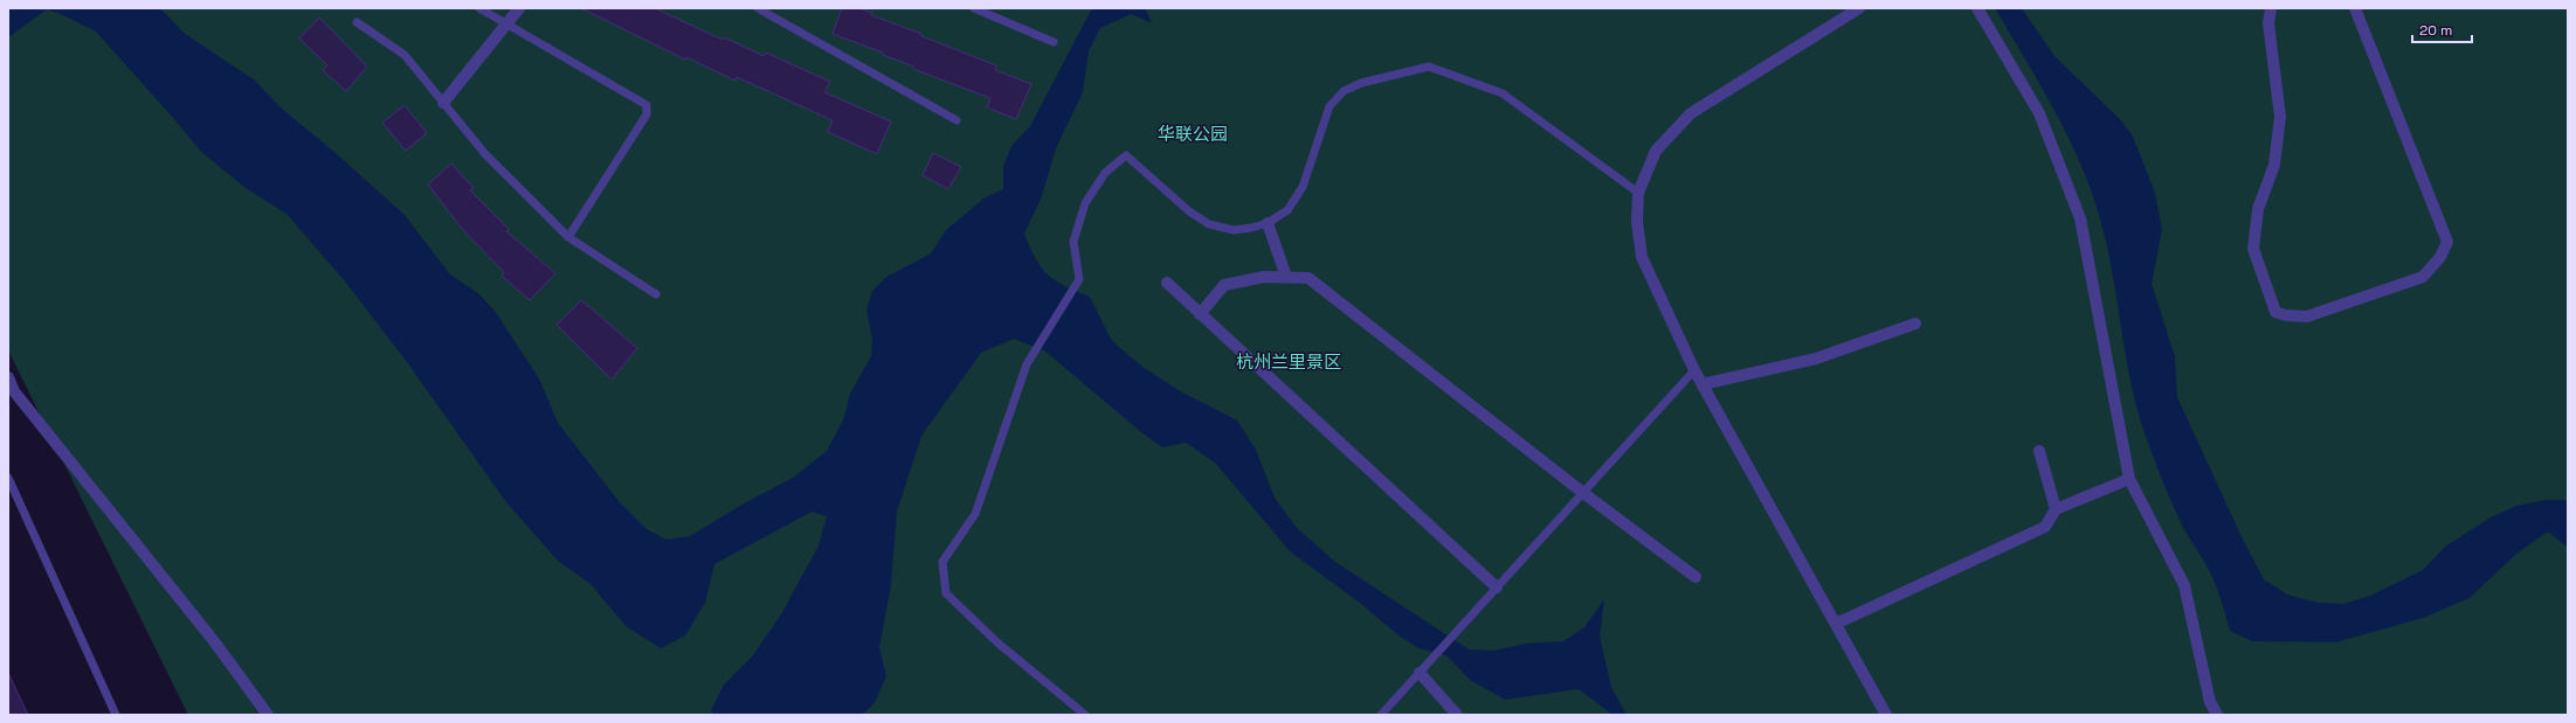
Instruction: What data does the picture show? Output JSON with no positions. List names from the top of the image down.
{
  "parks": ["华联公园", "杭州兰里景区"],
  "scale_bar": "20 m"
}
